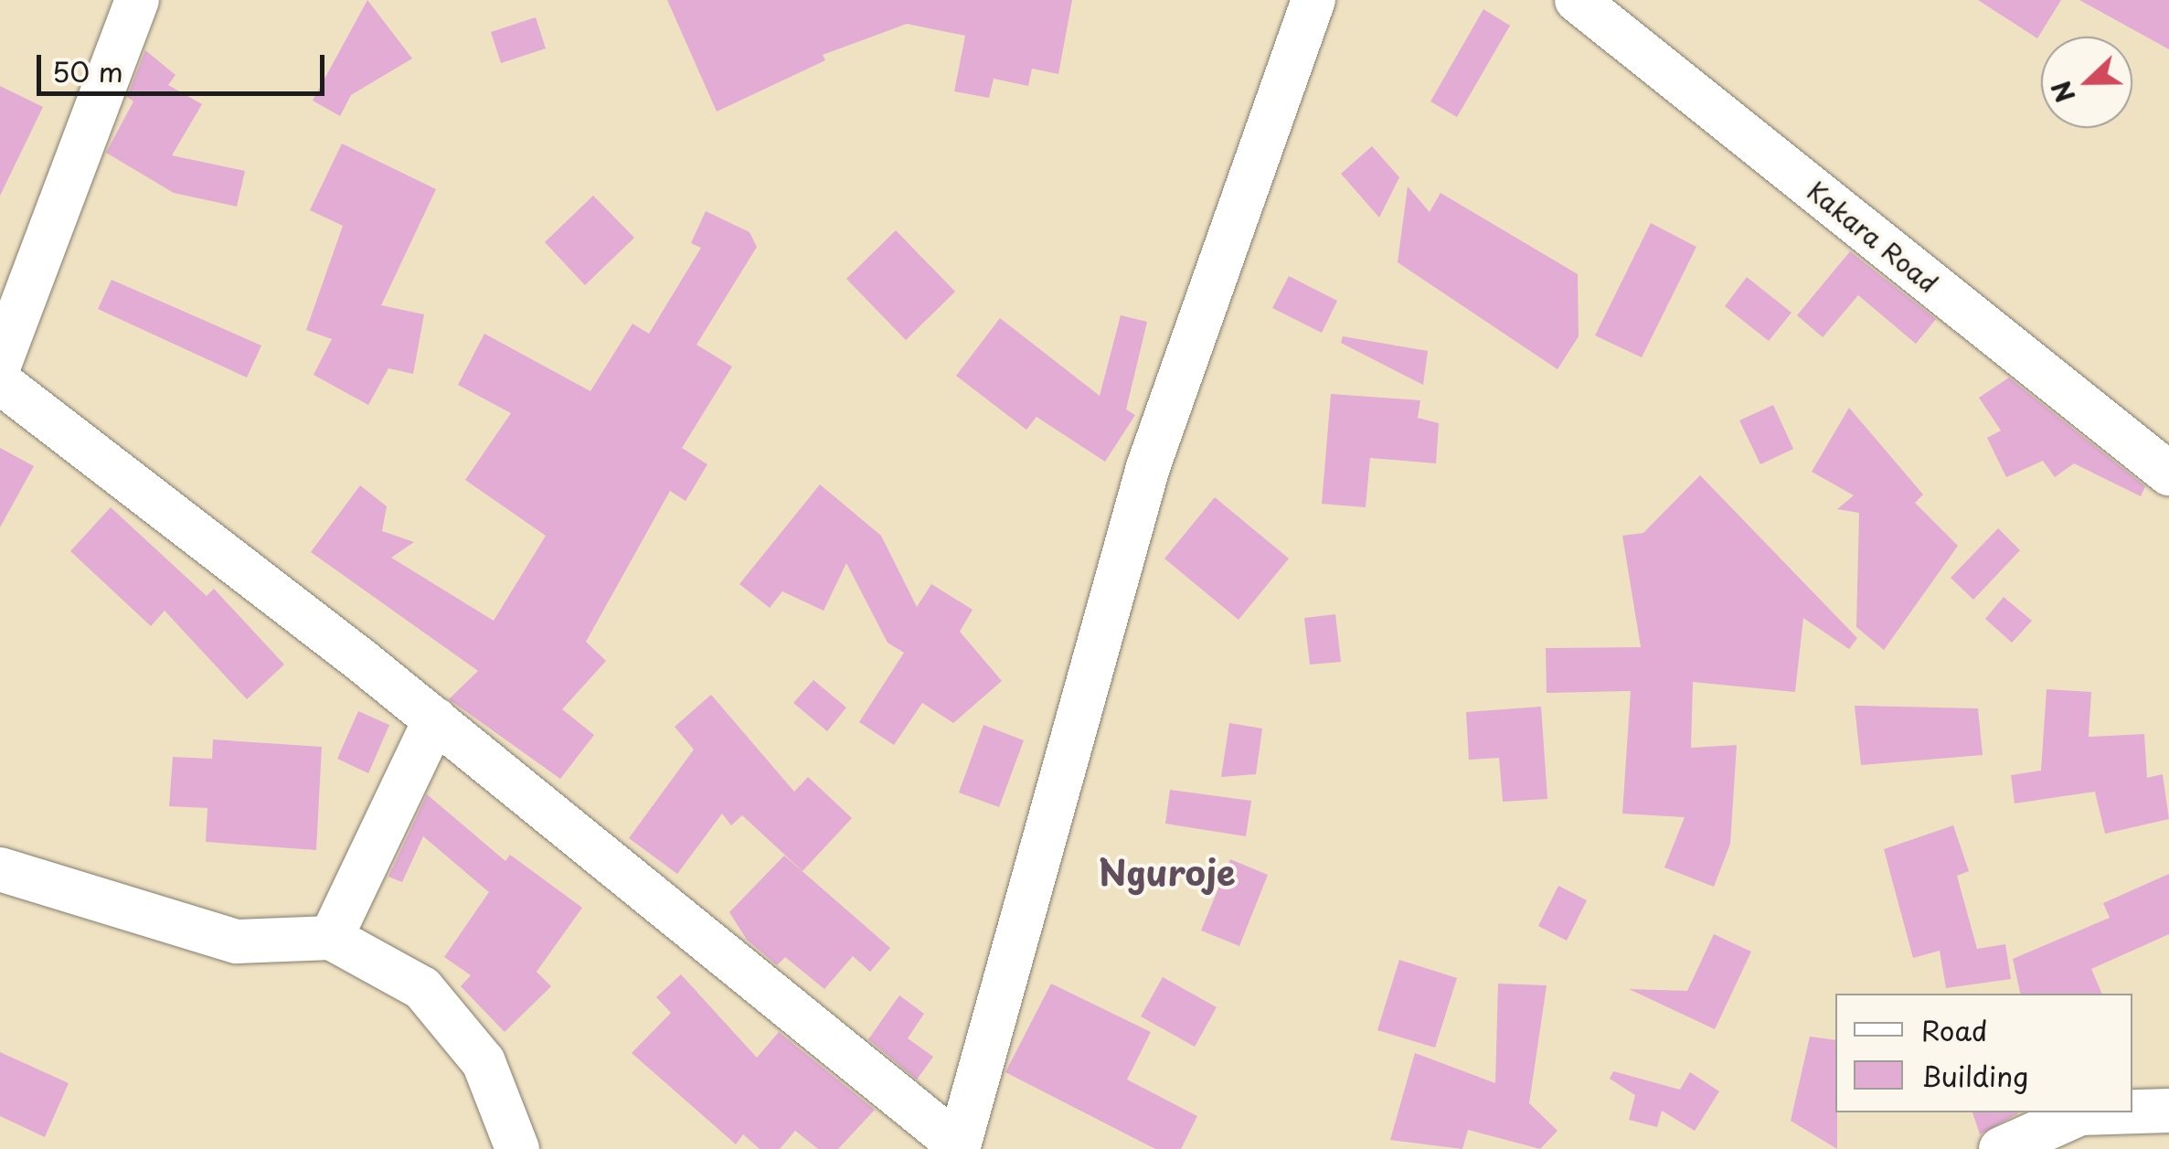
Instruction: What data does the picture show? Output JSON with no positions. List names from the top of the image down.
{
  "streets": {
    "street": ["Kakara Road"]
  },
  "districts": ["Nguroje"],
  "legend": ["Road", "Building"],
  "scale_bar": "50 m",
  "north": "left"
}
